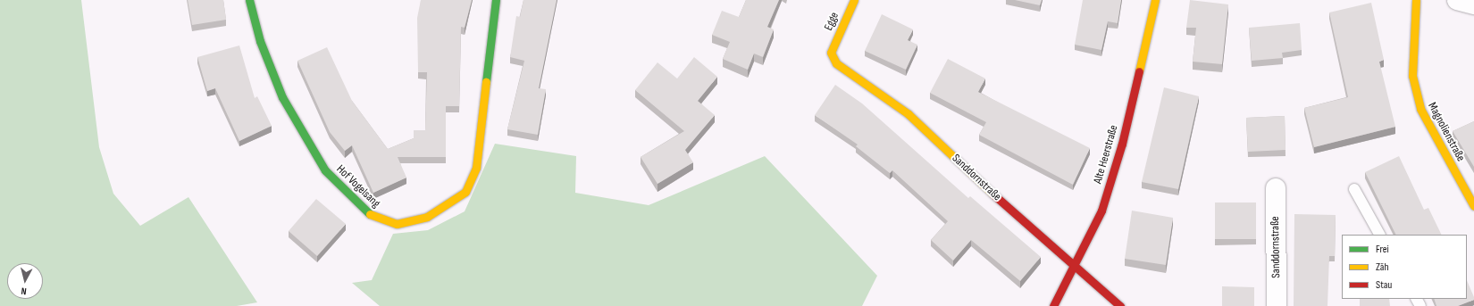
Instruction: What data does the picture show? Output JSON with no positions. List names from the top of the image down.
{
  "streets": {
    "street": [
      "Egge",
      "Magnolienstraße",
      "Alte Heerstraße",
      "Sanddornstraße",
      "Hof Vogelsang"
    ]
  },
  "crossings": [
    ["Egge", "Sanddornstraße"],
    ["Alte Heerstraße", "Sanddornstraße"]
  ],
  "legend": ["Frei", "Zäh", "Stau"],
  "north": "bottom"
}
